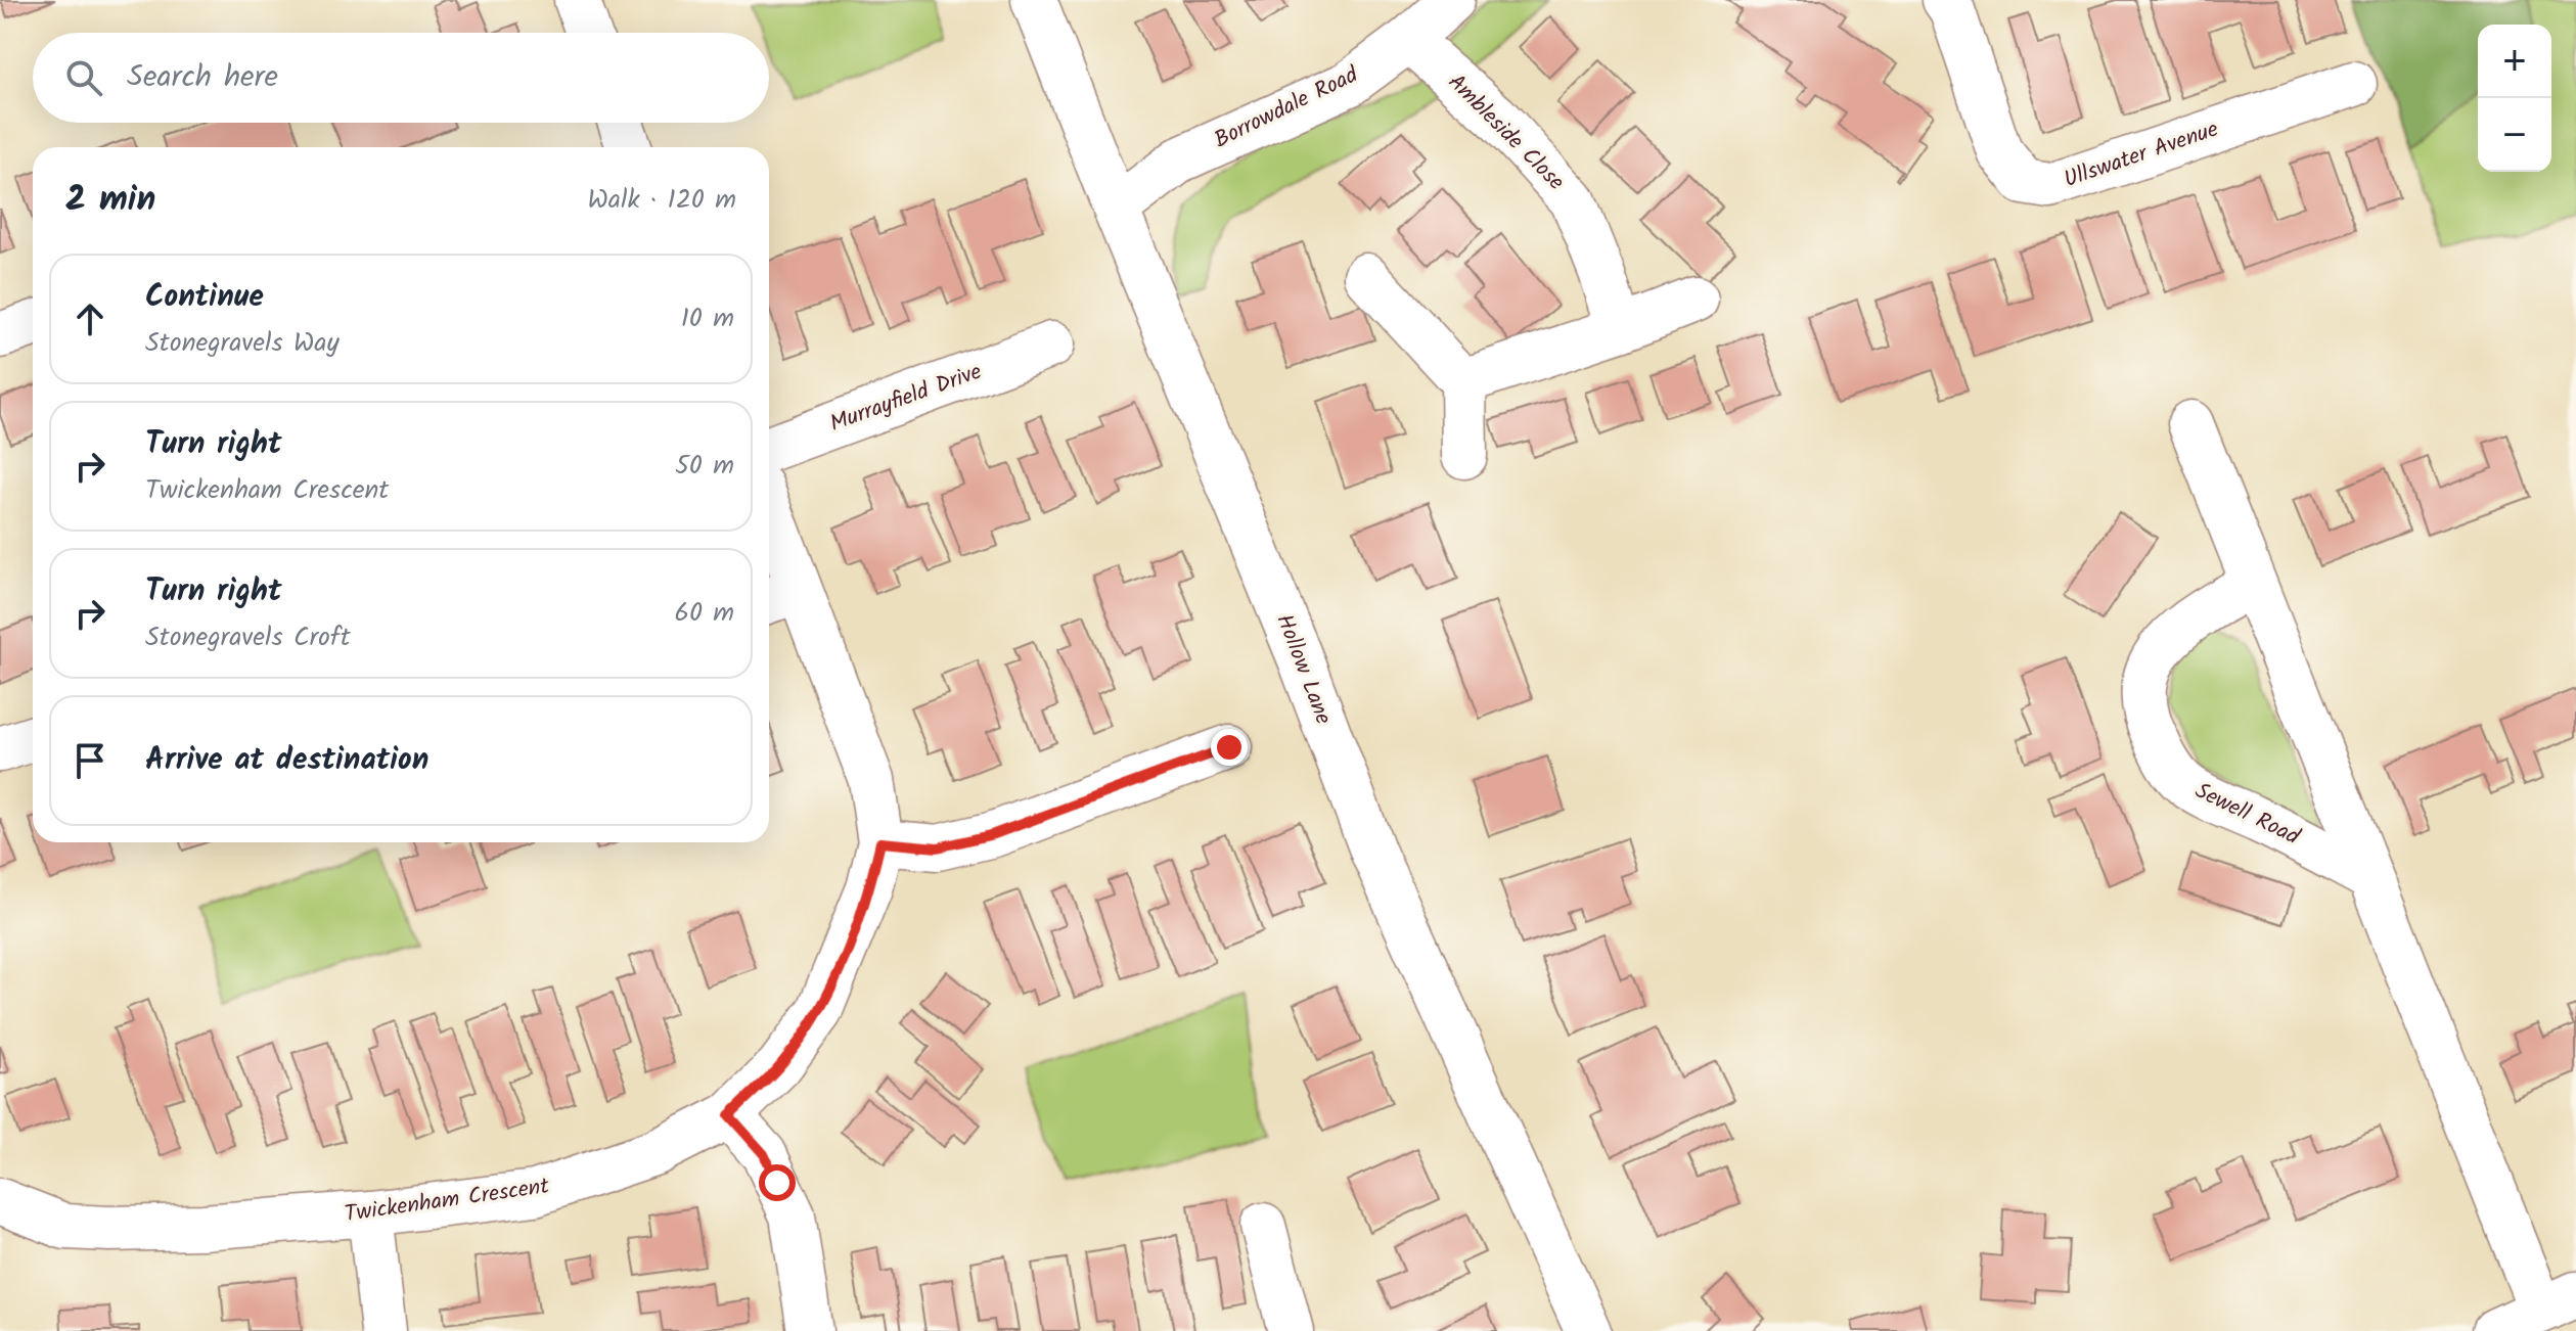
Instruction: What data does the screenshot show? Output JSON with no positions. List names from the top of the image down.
{
  "streets": {
    "street": [
      "Borrowdale Road",
      "Ambleside Close",
      "Ullswater Avenue",
      "Murrayfield Drive",
      "Hollow Lane",
      "Sewell Road",
      "Twickenham Crescent"
    ]
  },
  "crossings": [
    ["Borrowdale Road", "Ambleside Close"],
    ["Borrowdale Road", "Hollow Lane"]
  ],
  "page": {
    "map_buttons": ["+", "−"],
    "search": "Search here",
    "heading": ["2 min", "Walk · 120 m"],
    "list": [
      ["Continue", "Stonegravels Way", "10 m"],
      ["Turn right", "Twickenham Crescent", "50 m"],
      ["Turn right", "Stonegravels Croft", "60 m"],
      "Arrive at destination"
    ]
  }
}
